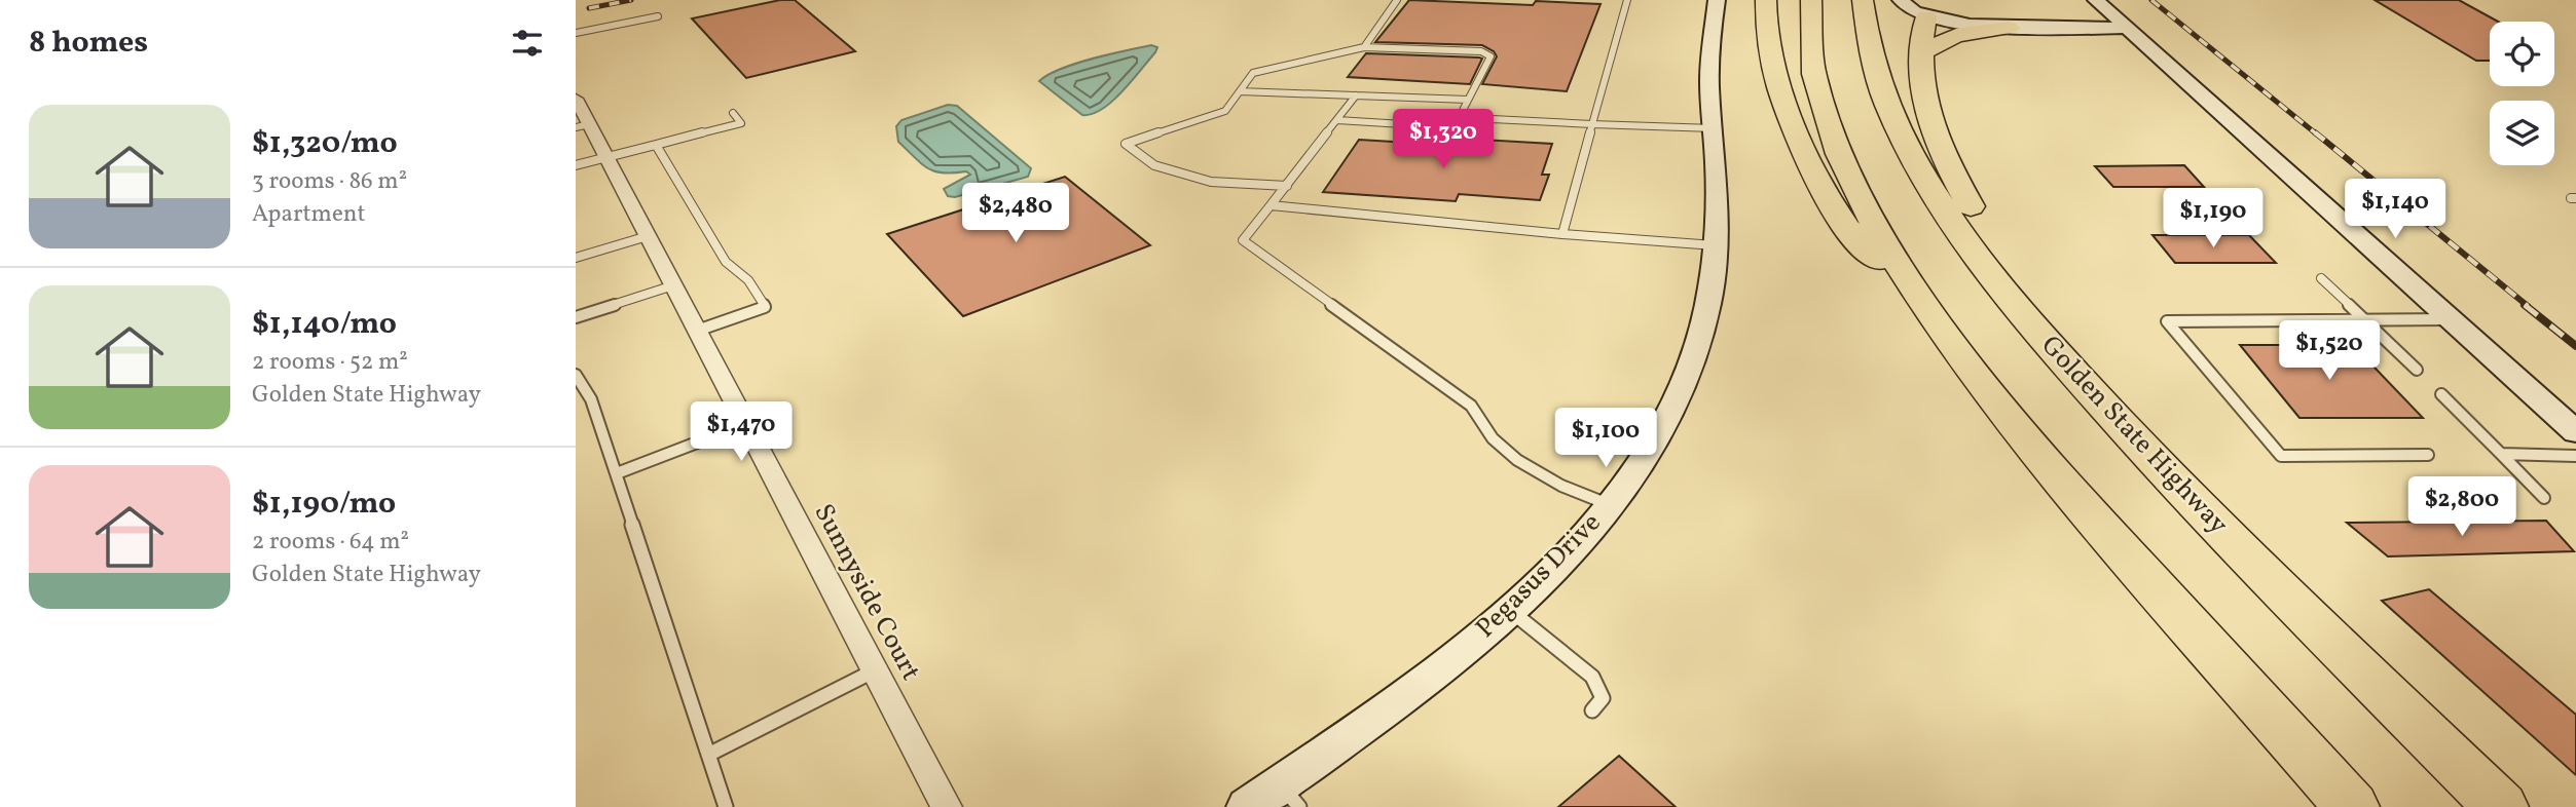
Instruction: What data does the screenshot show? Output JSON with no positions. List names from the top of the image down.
{
  "streets": {
    "highway": ["Golden State Highway"],
    "street": ["Pegasus Drive", "Sunnyside Court"]
  },
  "page": {
    "heading": "8 homes",
    "list": [
      {
        "name": "$1,320/mo",
        "note": "3 rooms · 86 m² · Apartment"
      },
      {
        "name": "$1,140/mo",
        "note": "2 rooms · 52 m² · Golden State Highway"
      },
      {
        "name": "$1,190/mo",
        "note": "2 rooms · 64 m² · Golden State Highway"
      }
    ],
    "price": [
      "$1,320",
      "$1,140",
      "$2,480",
      "$1,190",
      "$1,520",
      "$1,470",
      "$1,100",
      "$2,800"
    ]
  }
}
